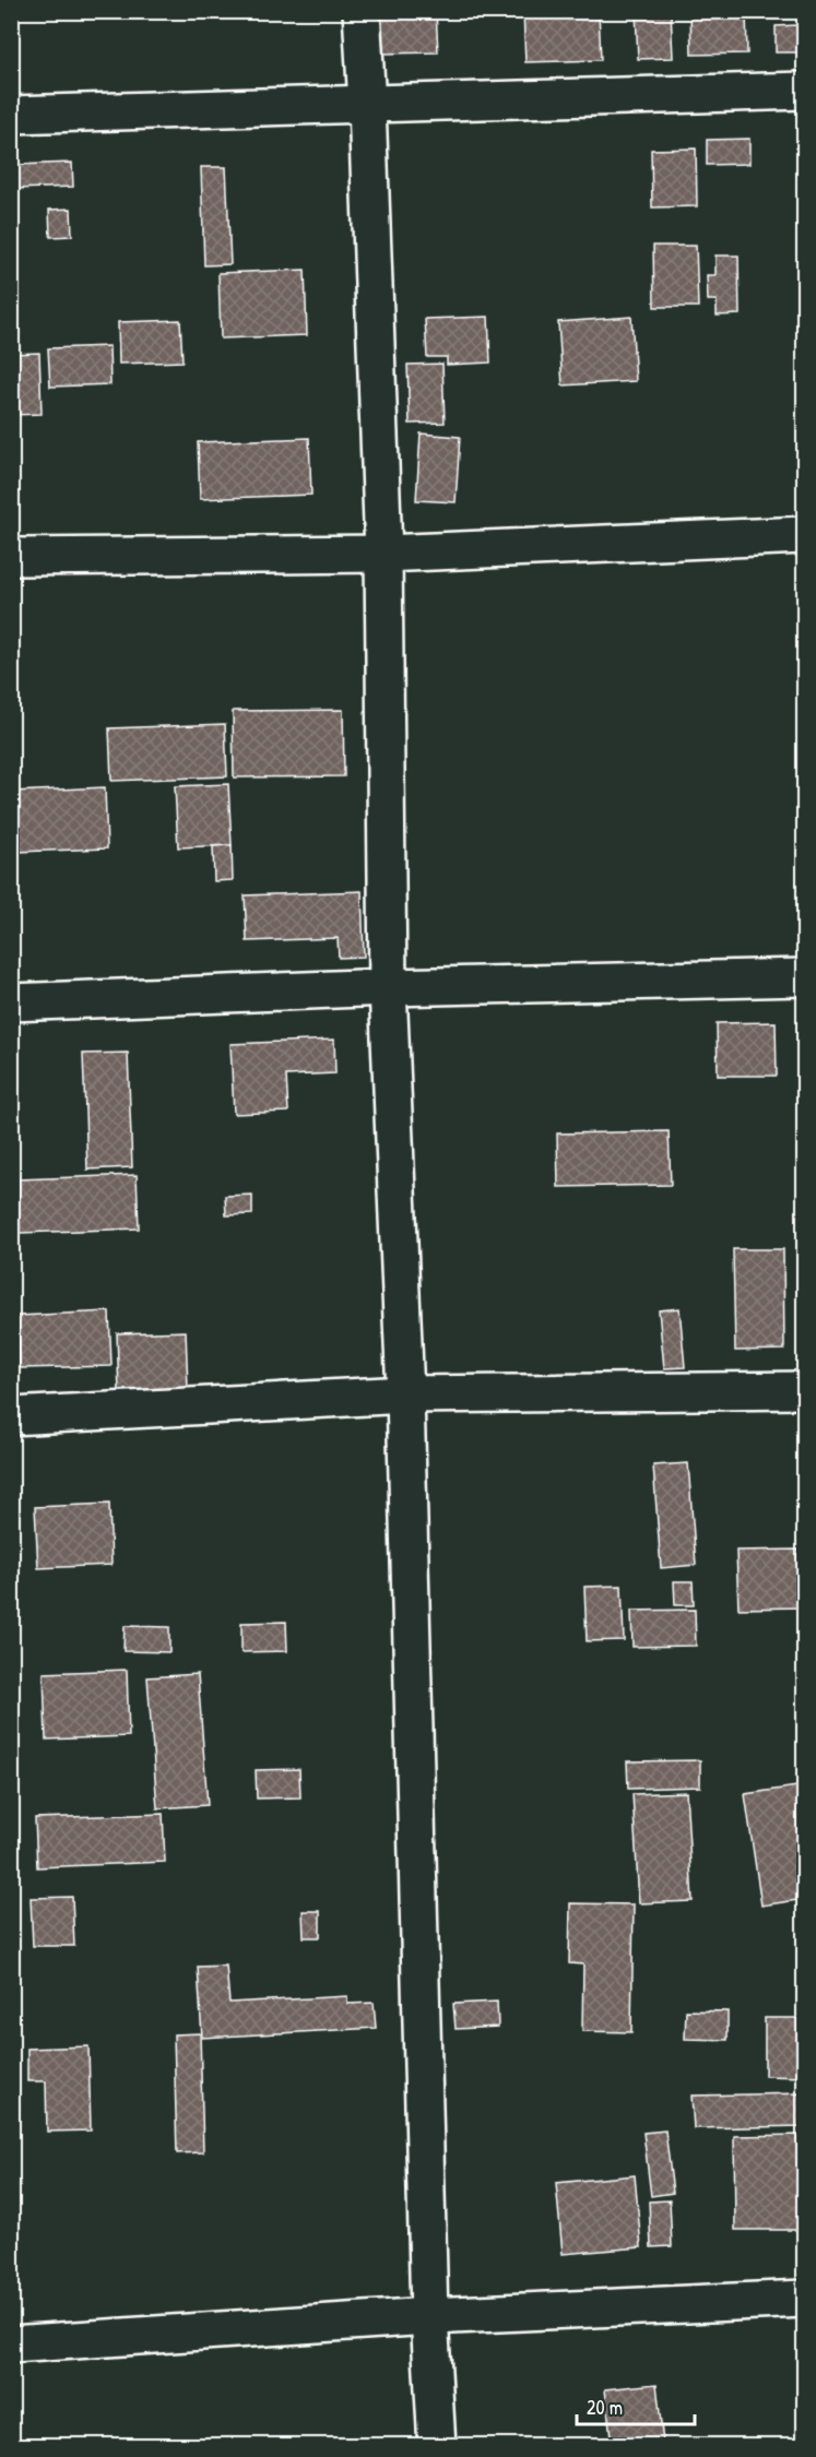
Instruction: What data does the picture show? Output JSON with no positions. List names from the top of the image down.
{
  "scale_bar": "20 m"
}
